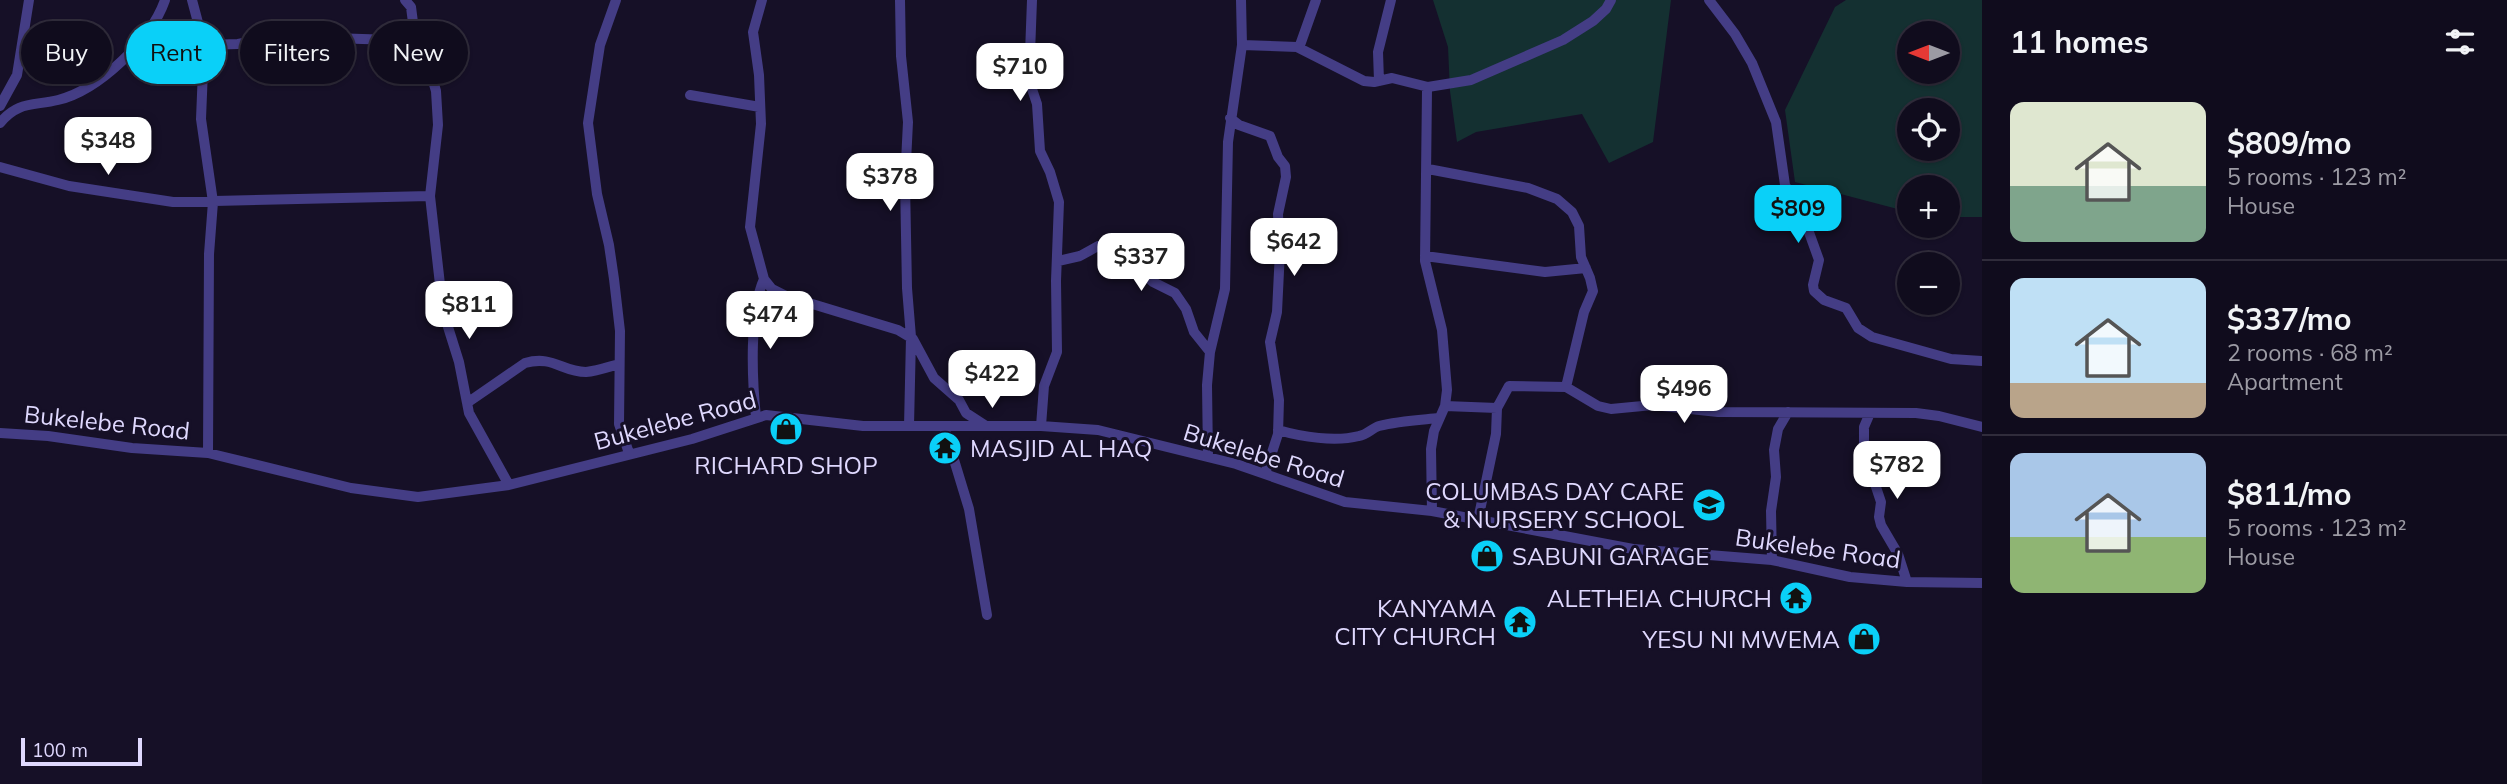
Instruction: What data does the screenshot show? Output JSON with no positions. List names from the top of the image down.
{
  "streets": {
    "street": ["Bukelebe Road"]
  },
  "places": {
    "shop": ["RICHARD SHOP", "SABUNI GARAGE", "YESU NI MWEMA"],
    "temple": ["MASJID AL HAQ", "ALETHEIA CHURCH", "KANYAMA CITY CHURCH"],
    "school or university": ["COLUMBAS DAY CARE & NURSERY SCHOOL"]
  },
  "scale_bar": "100 m",
  "north": "left",
  "page": {
    "heading": "11 homes",
    "map_buttons": ["+", "−"],
    "chip": [
      "Buy",
      "Rent",
      "Filters",
      "New"
    ],
    "price": [
      "$710",
      "$348",
      "$378",
      "$809",
      "$642",
      "$337",
      "$811",
      "$474",
      "$422",
      "$496",
      "$782"
    ],
    "list": [
      {
        "name": "$809/mo",
        "note": "5 rooms · 123 m² · House"
      },
      {
        "name": "$337/mo",
        "note": "2 rooms · 68 m² · Apartment"
      },
      {
        "name": "$811/mo",
        "note": "5 rooms · 123 m² · House"
      }
    ],
    "scale": "100 m"
  }
}
